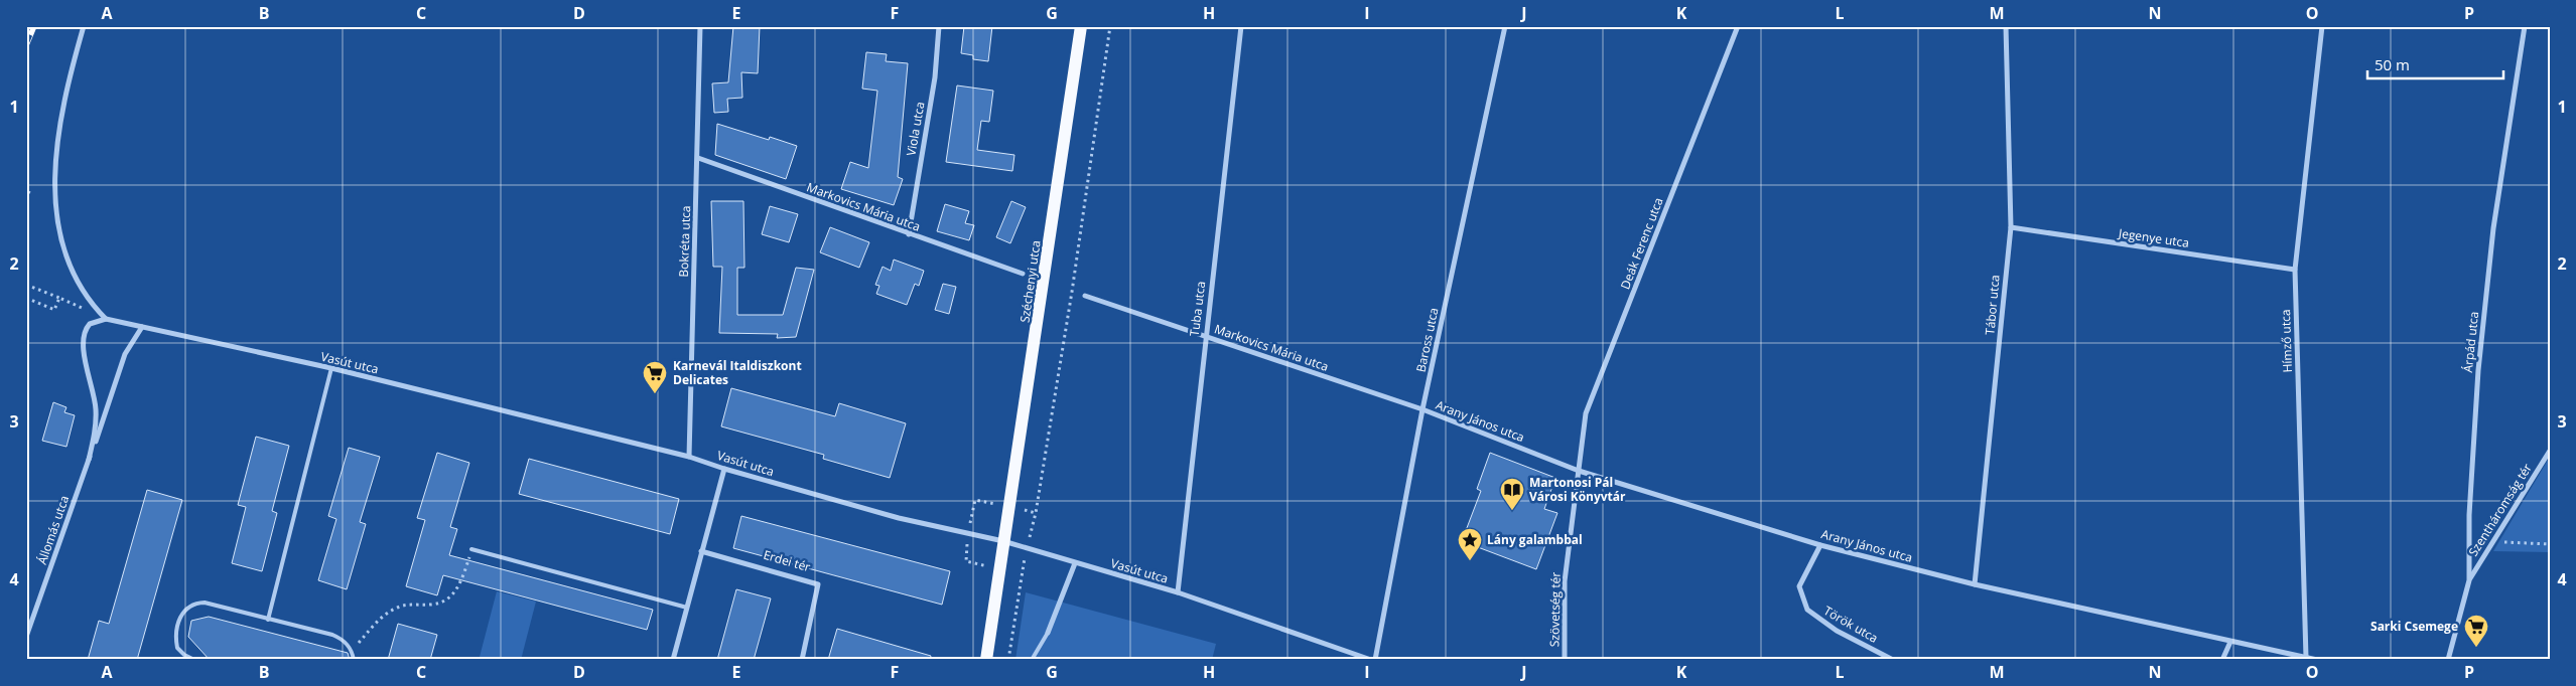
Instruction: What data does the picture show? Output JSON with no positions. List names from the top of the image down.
{
  "streets": {
    "main road": ["Széchenyi utca"],
    "street": [
      "Viola utca",
      "Markovics Mária utca",
      "Jegenye utca",
      "Bokréta utca",
      "Deák Ferenc utca",
      "Tábor utca",
      "Tuba utca",
      "Baross utca",
      "Hímző utca",
      "Árpád utca",
      "Vasút utca",
      "Arany János utca",
      "Szentháromság tér",
      "Állomás utca",
      "Erdei tér",
      "Szövetség tér",
      "Török utca"
    ]
  },
  "crossings": [
    ["Viola utca", "Markovics Mária utca"],
    ["Markovics Mária utca", "Bokréta utca"],
    ["Markovics Mária utca", "Tuba utca"],
    ["Markovics Mária utca", "Baross utca"],
    ["Markovics Mária utca", "Arany János utca"],
    ["Jegenye utca", "Tábor utca"],
    ["Jegenye utca", "Hímző utca"],
    ["Bokréta utca", "Vasút utca"],
    ["Deák Ferenc utca", "Arany János utca"],
    ["Deák Ferenc utca", "Szövetség tér"],
    ["Széchenyi utca", "Vasút utca"],
    ["Tábor utca", "Arany János utca"],
    ["Tuba utca", "Vasút utca"],
    ["Baross utca", "Vasút utca"],
    ["Baross utca", "Arany János utca"],
    ["Hímző utca", "Arany János utca"],
    ["Árpád utca", "Szentháromság tér"],
    ["Vasút utca", "Állomás utca"],
    ["Arany János utca", "Szövetség tér"],
    ["Arany János utca", "Török utca"]
  ],
  "places": {
    "supermarket": ["Karnevál Italdiszkont Delicates", "Sarki Csemege"],
    "library": ["Martonosi Pál Városi Könyvtár"],
    "place": ["Lány galambbal"]
  },
  "scale_bar": "50 m",
  "grid": {
    "columns": [
      "A",
      "B",
      "C",
      "D",
      "E",
      "F",
      "G",
      "H",
      "I",
      "J",
      "K",
      "L",
      "M",
      "N",
      "O",
      "P"
    ],
    "rows": [
      "1",
      "2",
      "3",
      "4"
    ]
  }
}
